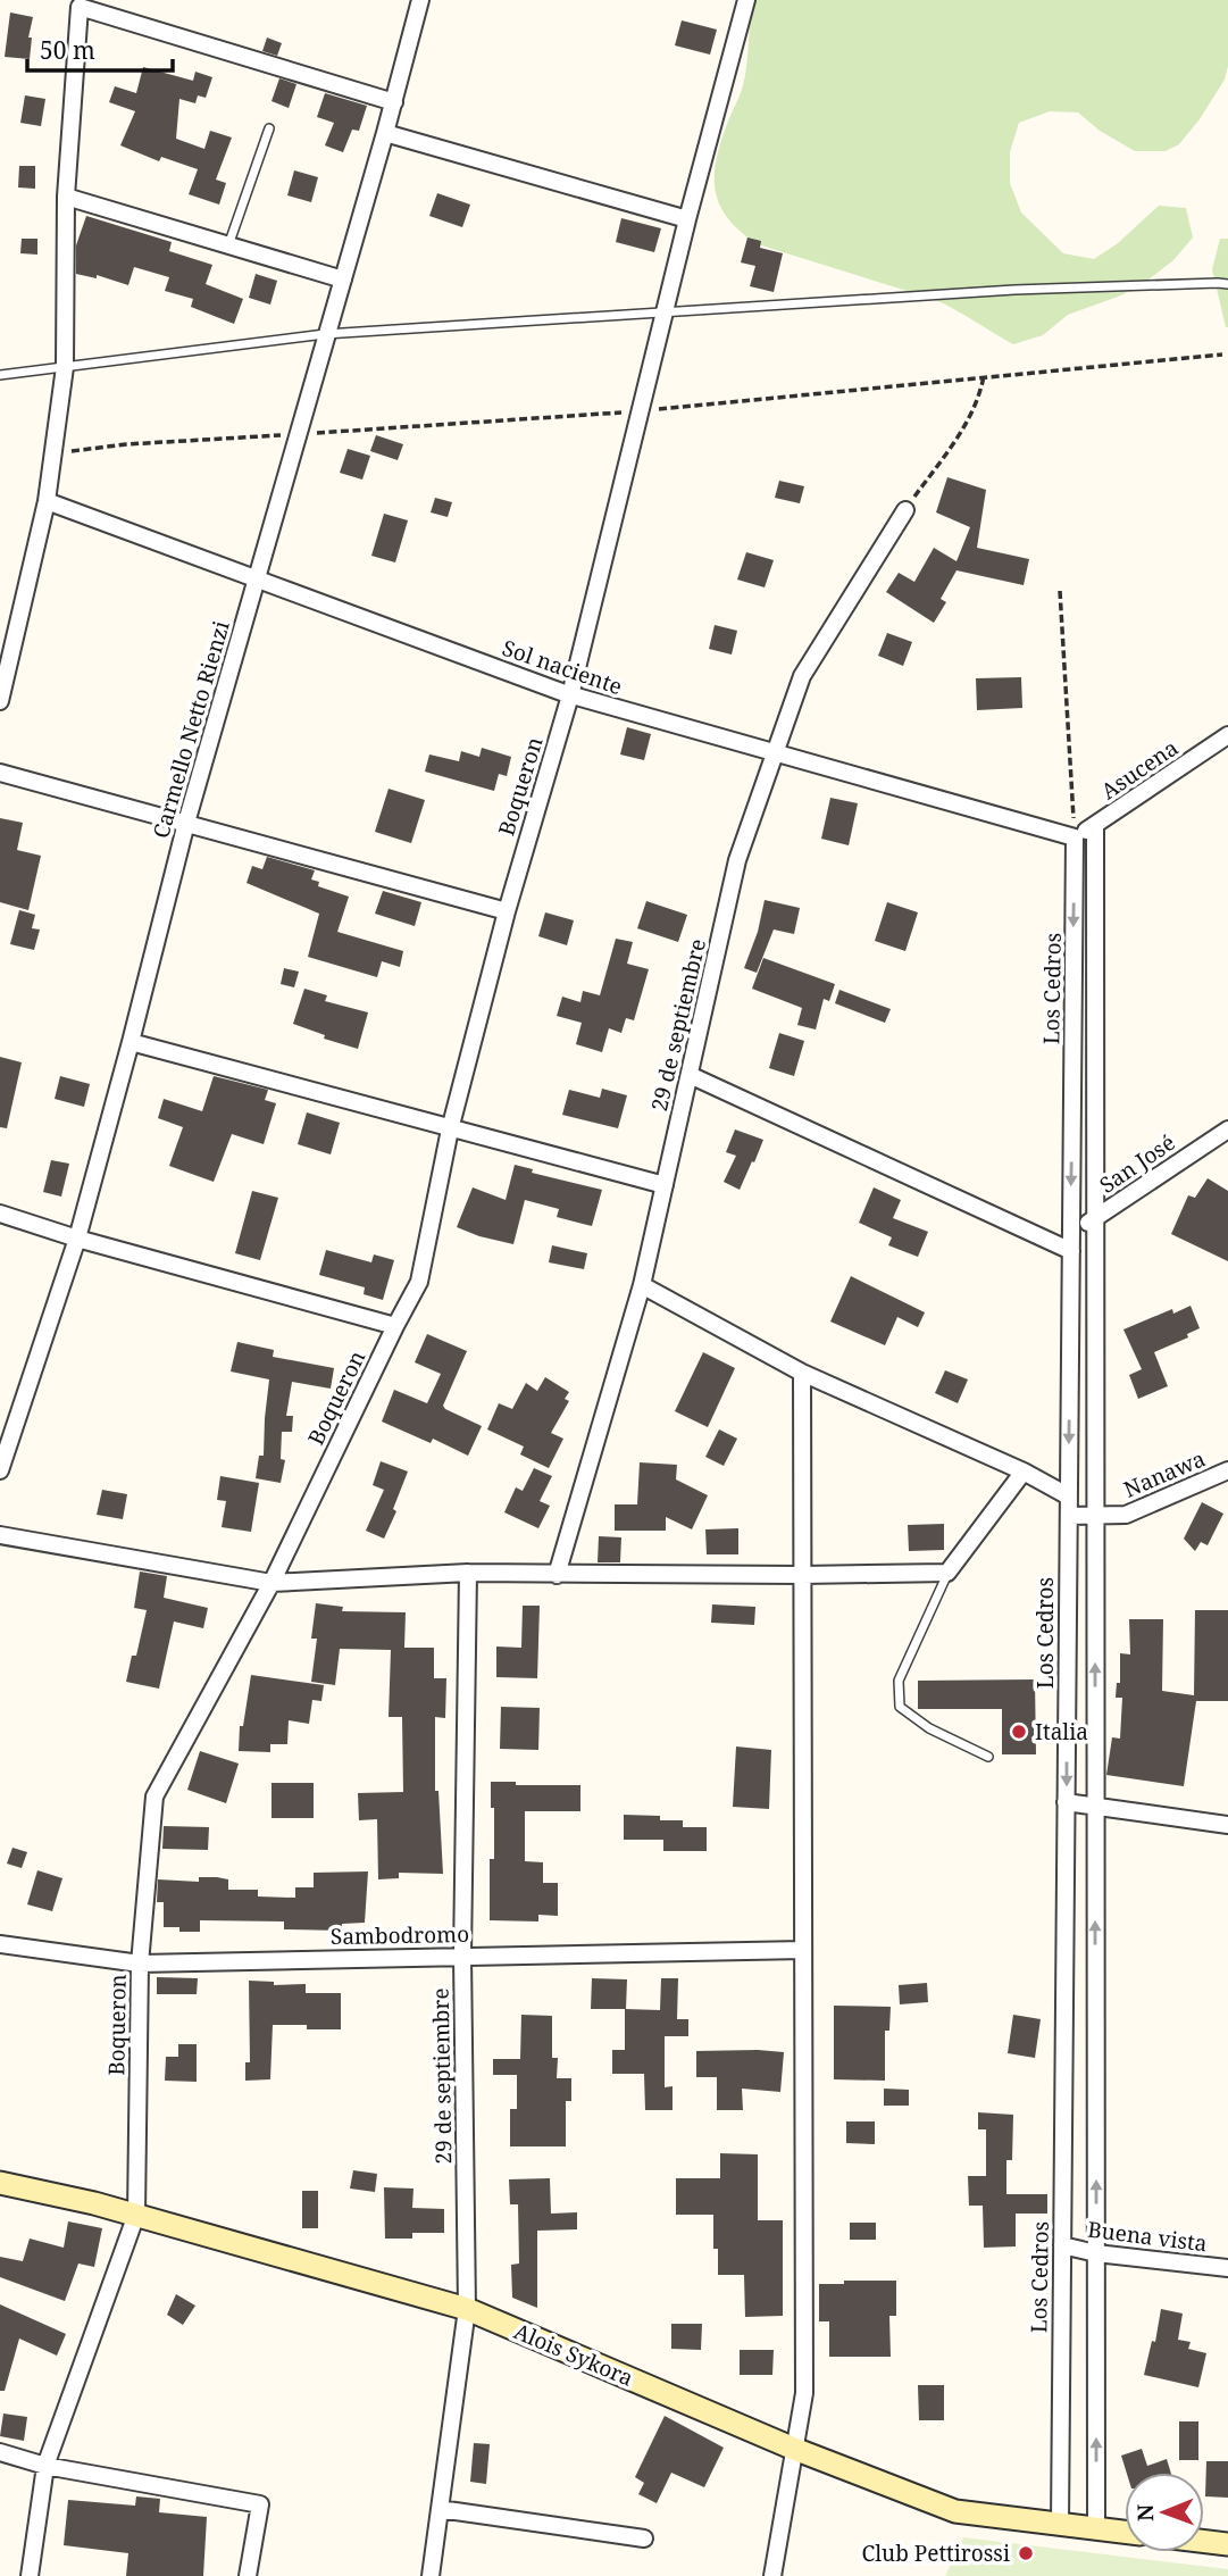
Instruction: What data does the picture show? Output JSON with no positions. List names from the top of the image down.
{
  "streets": {
    "street": [
      "Sol naciente",
      "Carmello Netto Rienzi",
      "Asucena",
      "Boqueron",
      "Los Cedros",
      "29 de septiembre",
      "San José",
      "Nanawa",
      "Sambodromo",
      "Buena vista",
      "Alois Sykora"
    ]
  },
  "crossings": [
    ["Sol naciente", "Carmello Netto Rienzi"],
    ["Sol naciente", "Asucena"],
    ["Sol naciente", "Boqueron"],
    ["Sol naciente", "Los Cedros"],
    ["Sol naciente", "29 de septiembre"],
    ["Asucena", "Los Cedros"],
    ["Boqueron", "Sambodromo"],
    ["Boqueron", "Alois Sykora"],
    ["Los Cedros", "San José"],
    ["Los Cedros", "Nanawa"],
    ["Los Cedros", "Buena vista"],
    ["Los Cedros", "Alois Sykora"],
    ["29 de septiembre", "Sambodromo"],
    ["29 de septiembre", "Alois Sykora"]
  ],
  "places": ["Italia", "Club Pettirossi"],
  "scale_bar": "50 m",
  "north": "left"
}
